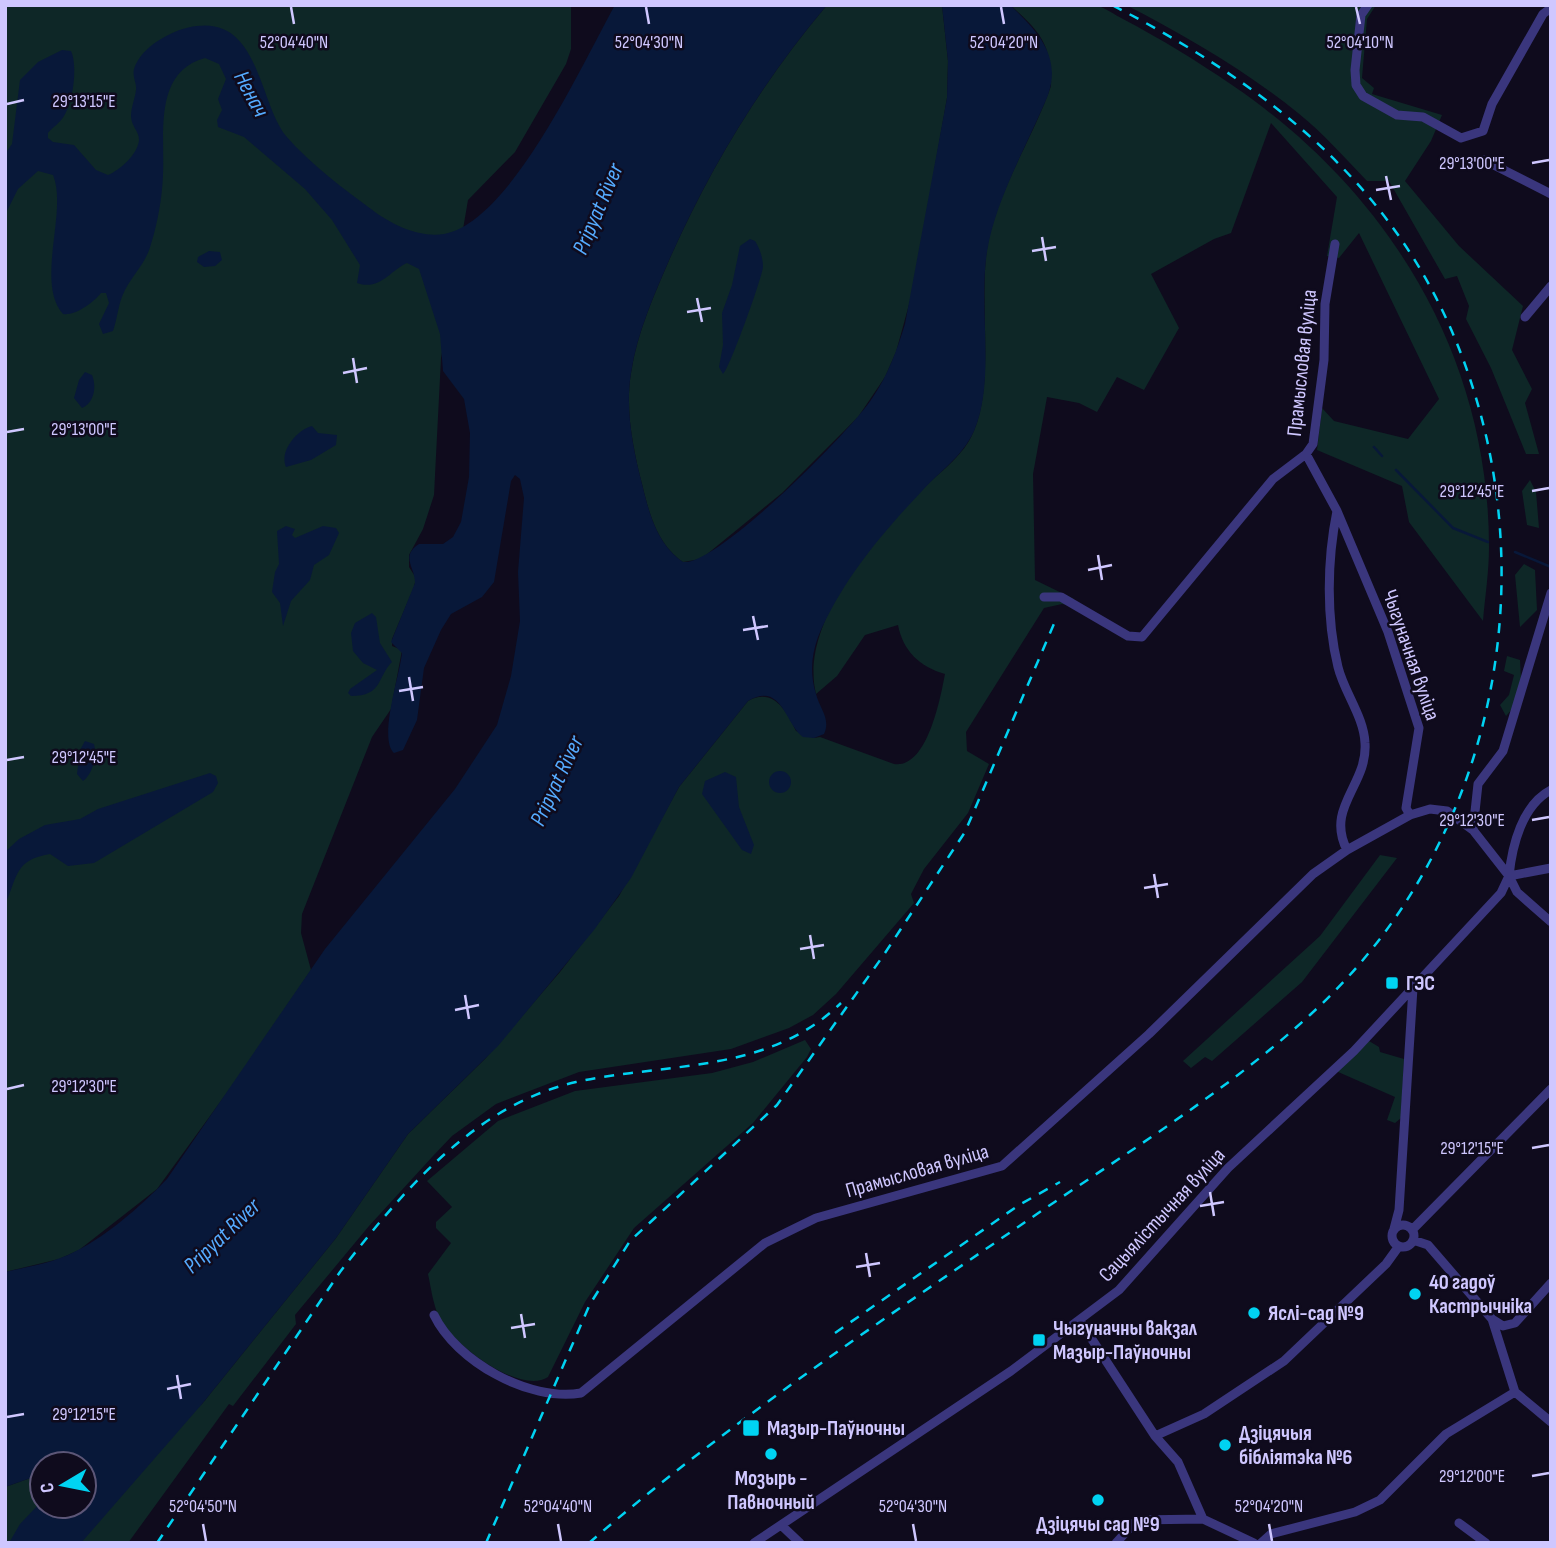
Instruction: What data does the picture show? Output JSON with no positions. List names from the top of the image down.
{
  "streets": {
    "street": ["Прамысловая вуліца", "Чыгуначная вуліца", "Сацыялістычная вуліца"]
  },
  "crossings": [
    ["Прамысловая вуліца", "Чыгуначная вуліца"]
  ],
  "water": ["Ненач", "Pripyat River"],
  "places": {
    "transit": ["ГЭС", "Чыгуначны вакзал Мазыр-Паўночны", "Мазыр-Паўночны"],
    "other": [
      "40 гадоў Кастрычніка",
      "Яслі-сад №9",
      "Дзіцячыя бібліятэка №6",
      "Мозырь - Павночный",
      "Дзіцячы сад №9"
    ]
  },
  "north": "left",
  "coordinates": [
    "52°04'40\"N",
    "52°04'30\"N",
    "52°04'20\"N",
    "52°04'10\"N",
    "29°13'15\"E",
    "29°13'00\"E",
    "29°12'45\"E",
    "29°12'30\"E",
    "29°12'15\"E",
    "29°12'00\"E",
    "52°04'50\"N"
  ]
}
